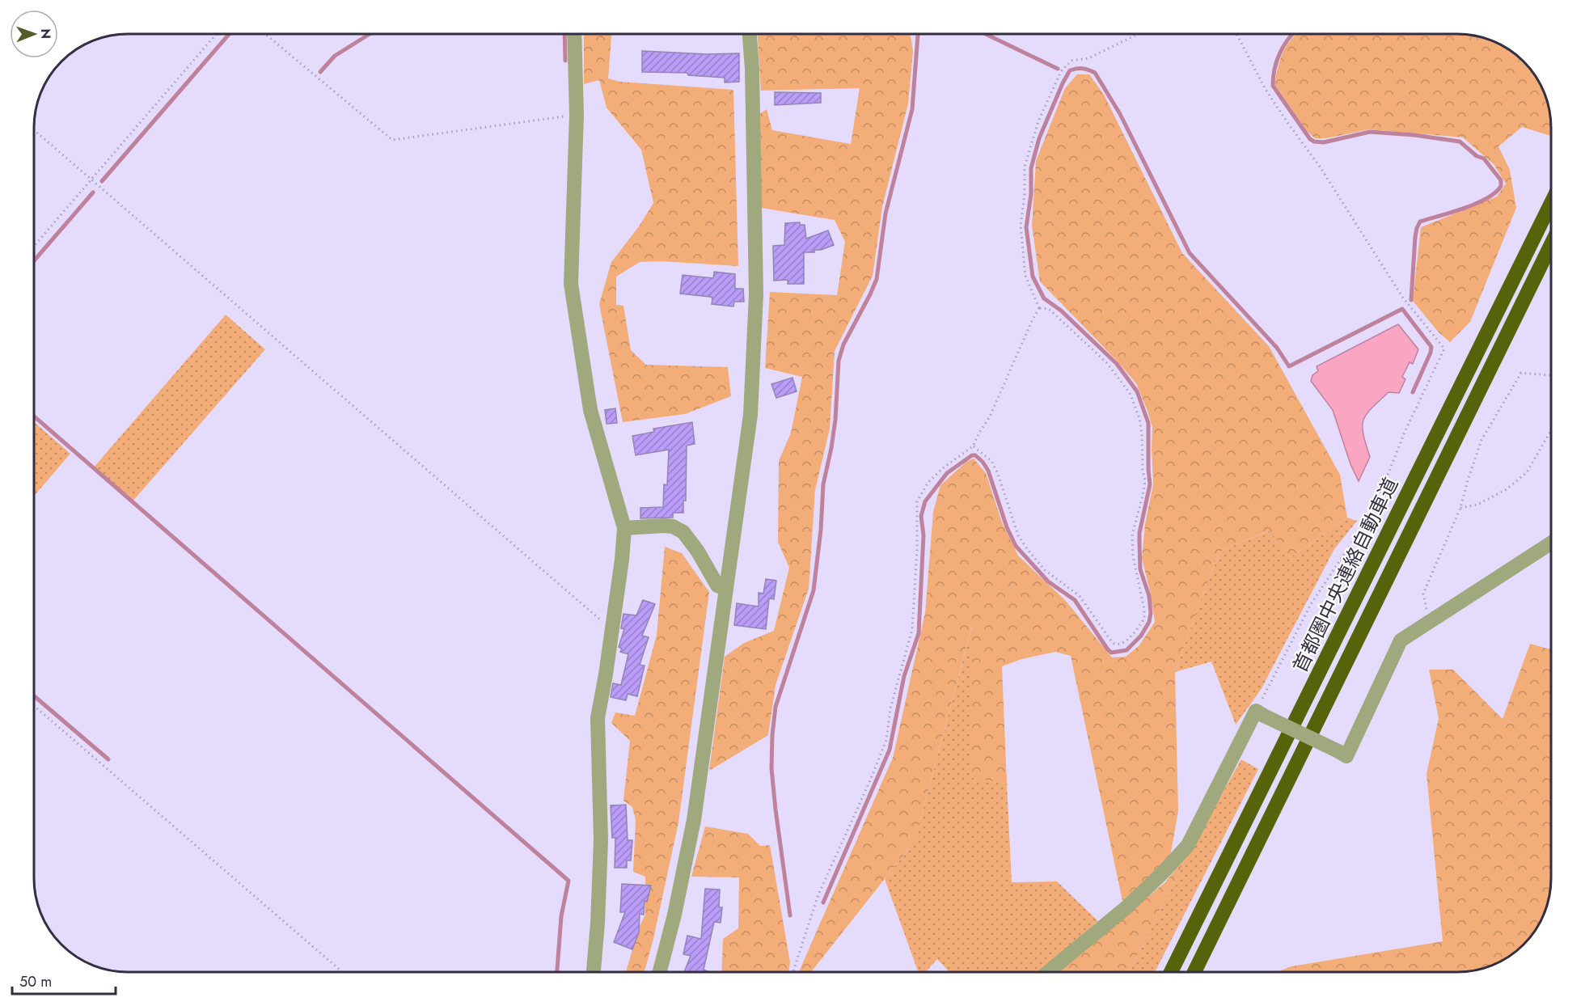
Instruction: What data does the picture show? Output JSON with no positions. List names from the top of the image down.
{
  "streets": {
    "highway": ["首都圏中央連絡自動車道"]
  },
  "scale_bar": "50 m",
  "north": "right"
}
